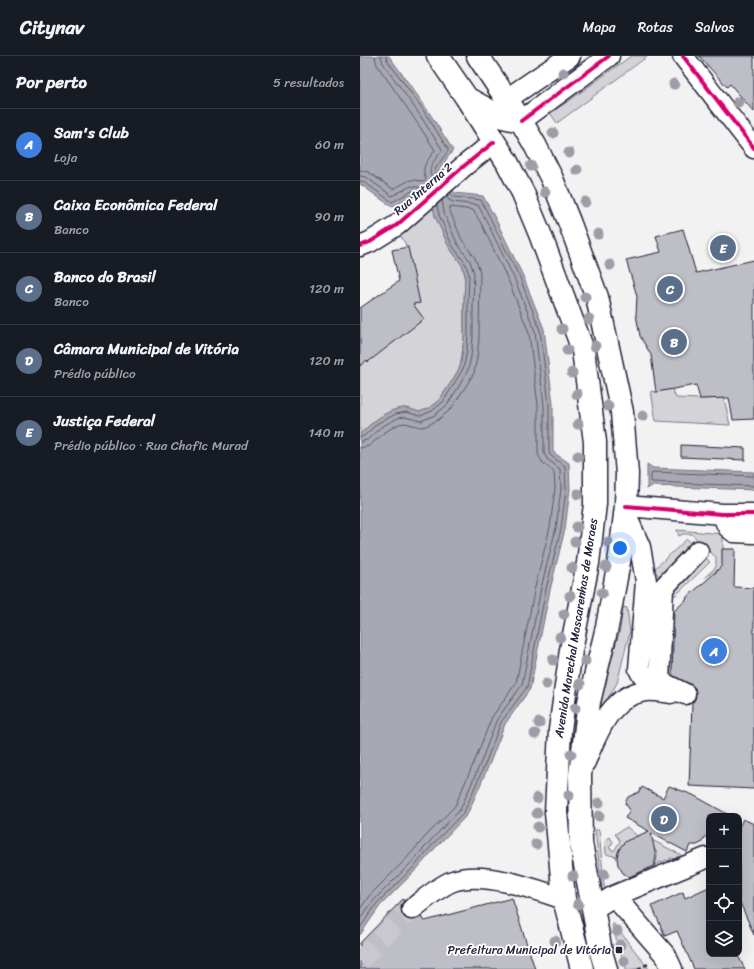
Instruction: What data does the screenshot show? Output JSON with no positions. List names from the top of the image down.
{
  "streets": {
    "main road": ["Avenida Marechal Mascarenhas de Moraes"],
    "street": ["Rua Interna 2"]
  },
  "crossings": [
    ["Rua Interna 2", "Avenida Marechal Mascarenhas de Moraes"]
  ],
  "places": {
    "transit": ["Prefeitura Municipal de Vitória"]
  },
  "page": {
    "header": "Citynav",
    "nav": ["Mapa", "Rotas", "Salvos"],
    "heading": ["Por perto", "5 resultados"],
    "list": [
      {
        "mark": "A",
        "name": "Sam's Club",
        "note": "Loja",
        "value": "60 m"
      },
      {
        "mark": "B",
        "name": "Caixa Econômica Federal",
        "note": "Banco",
        "value": "90 m"
      },
      {
        "mark": "C",
        "name": "Banco do Brasil",
        "note": "Banco",
        "value": "120 m"
      },
      {
        "mark": "D",
        "name": "Câmara Municipal de Vitória",
        "note": "Prédio público",
        "value": "120 m"
      },
      {
        "mark": "E",
        "name": "Justiça Federal",
        "note": "Prédio público · Rua Chafic Murad",
        "value": "140 m"
      }
    ],
    "pins": [
      "E",
      "C",
      "B",
      "A",
      "D"
    ],
    "map_buttons": ["+", "−"]
  }
}
